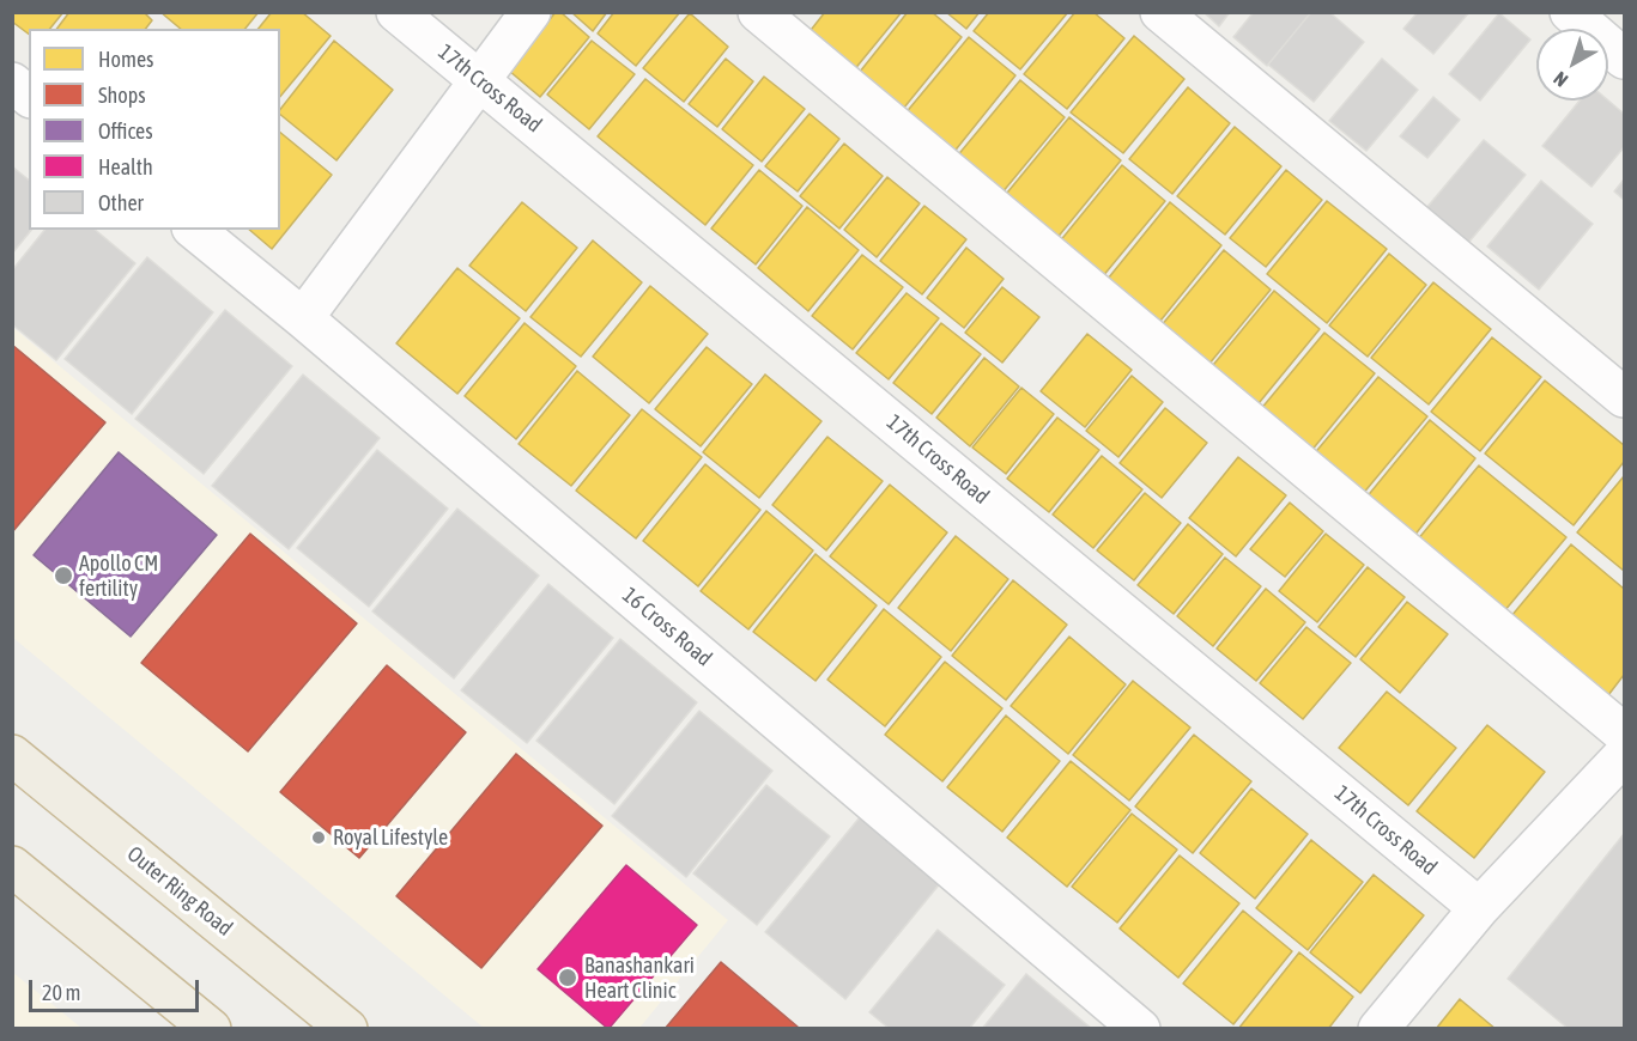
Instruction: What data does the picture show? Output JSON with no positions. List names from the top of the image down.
{
  "streets": {
    "highway": ["Outer Ring Road"],
    "street": ["17th Cross Road", "16 Cross Road"]
  },
  "places": ["Apollo CM fertility", "Royal Lifestyle", "Banashankari Heart Clinic"],
  "legend": [
    "Homes",
    "Shops",
    "Offices",
    "Health",
    "Other"
  ],
  "scale_bar": "20 m",
  "north": "bottom left"
}
